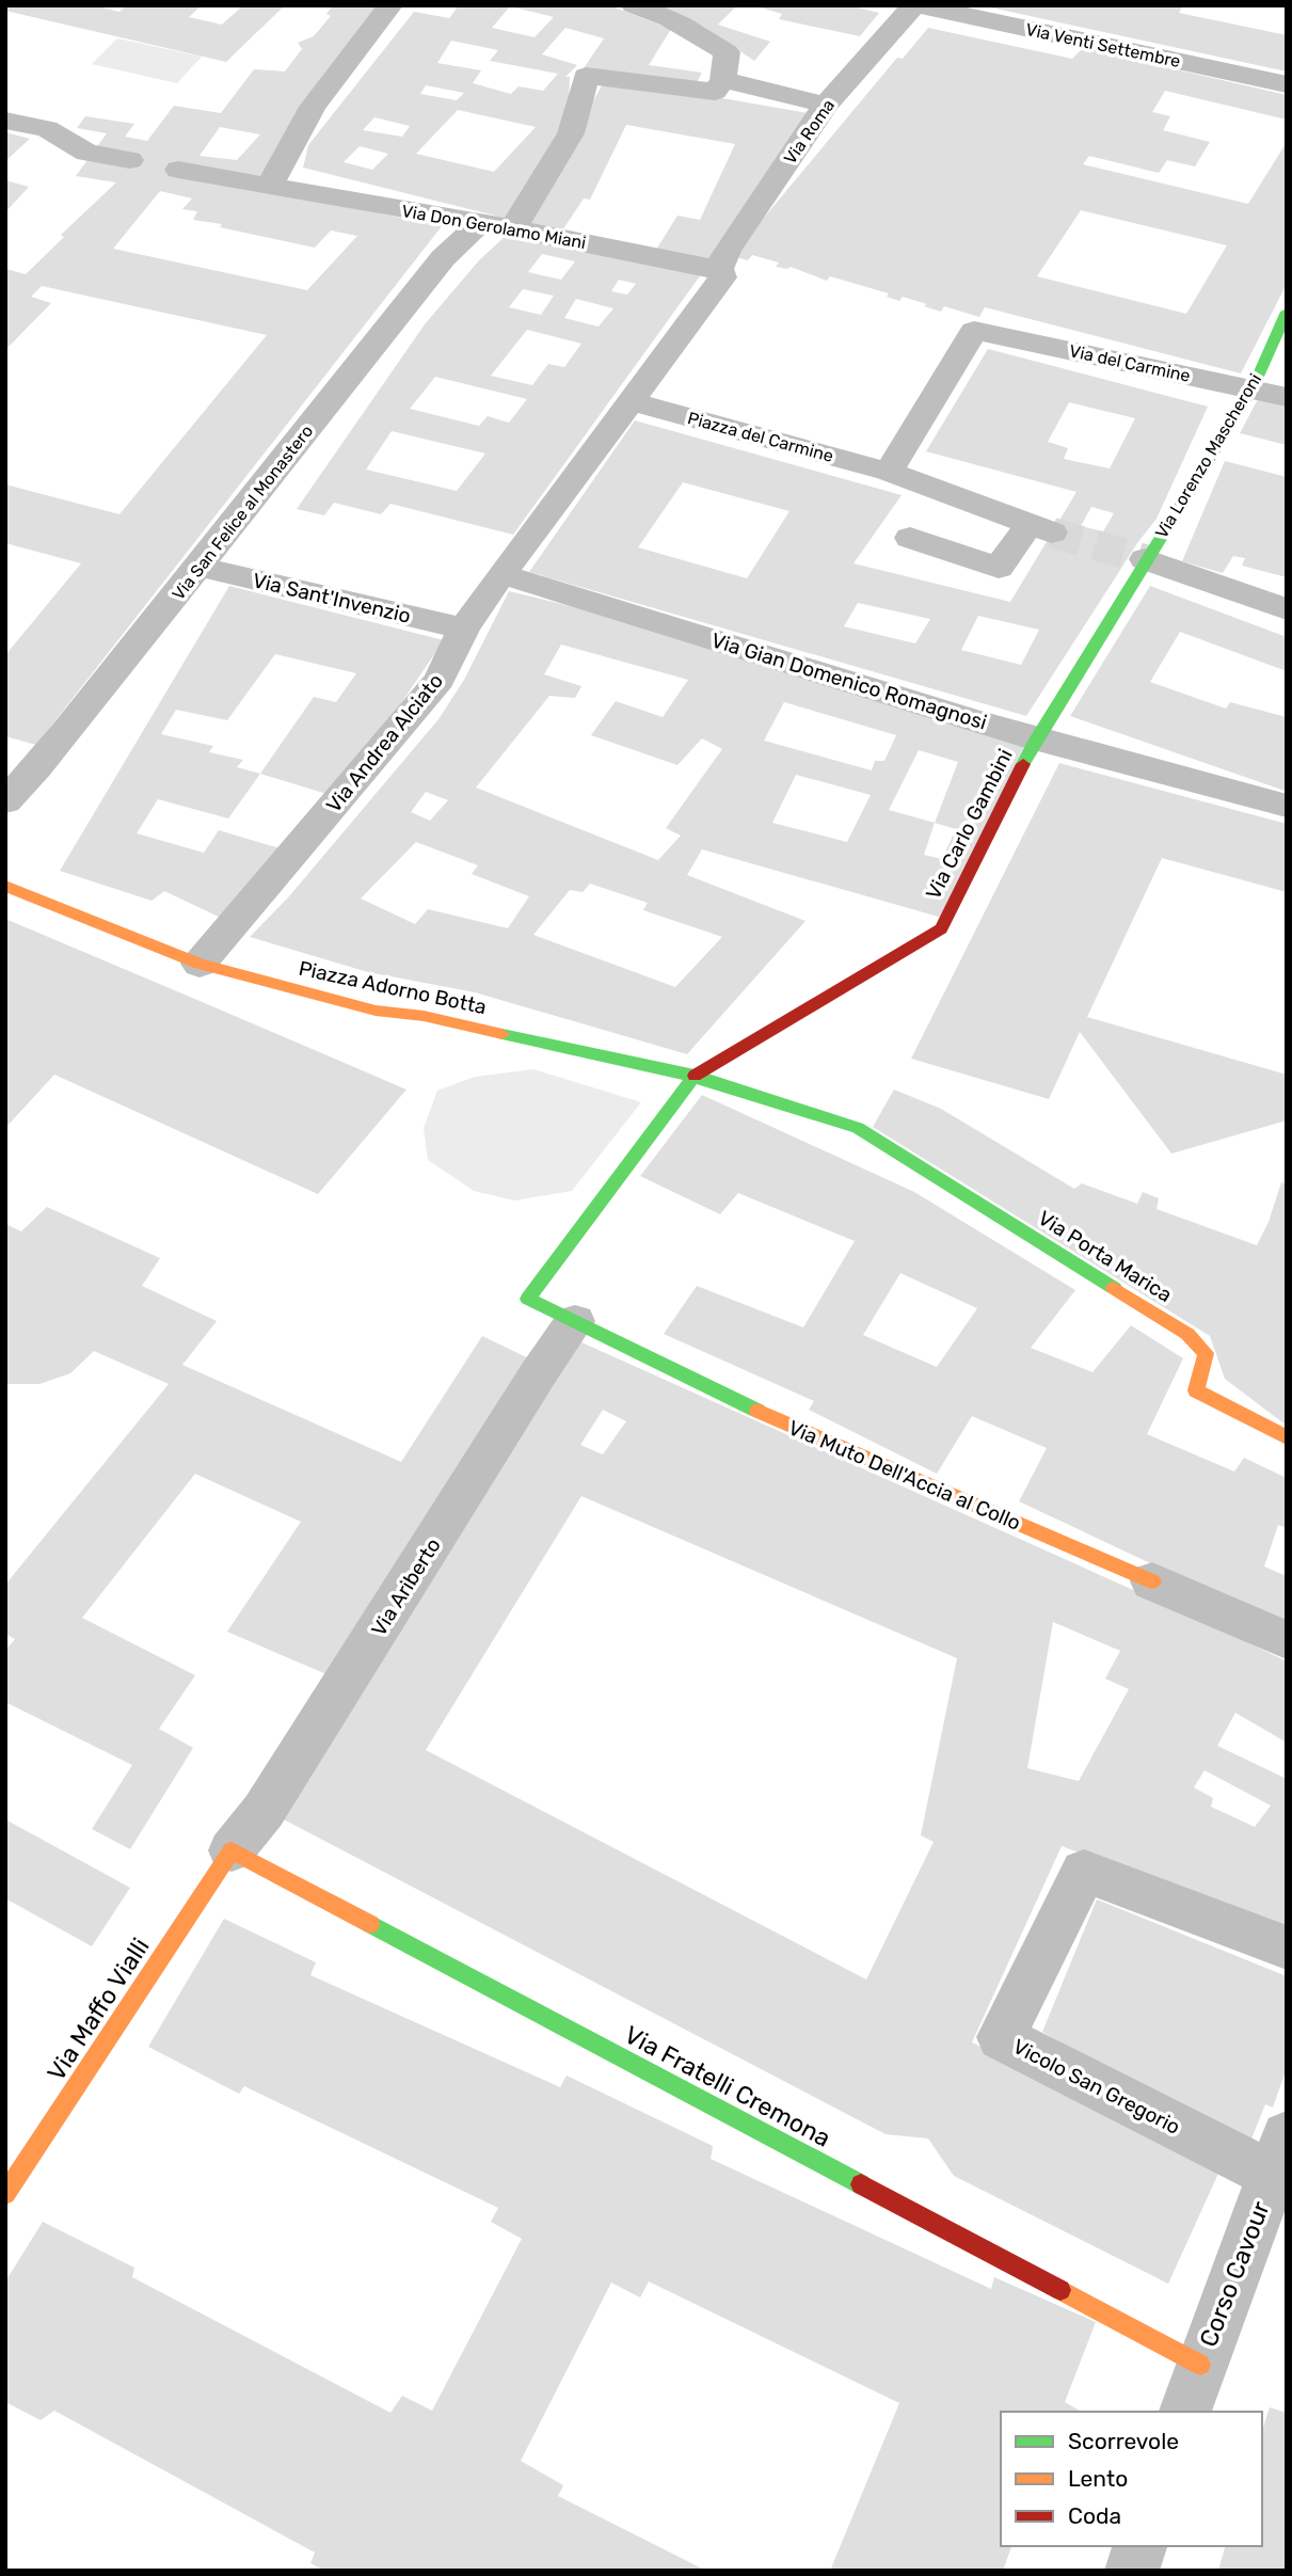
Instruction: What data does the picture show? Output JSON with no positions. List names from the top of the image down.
{
  "streets": {
    "street": [
      "Via Venti Settembre",
      "Via Roma",
      "Via Don Gerolamo Miani",
      "Via del Carmine",
      "Piazza del Carmine",
      "Via Lorenzo Mascheroni",
      "Via San Felice al Monastero",
      "Via Sant'Invenzio",
      "Via Gian Domenico Romagnosi",
      "Via Andrea Alciato",
      "Via Carlo Gambini",
      "Piazza Adorno Botta",
      "Via Porta Marica",
      "Via Muto Dell'Accia al Collo",
      "Via Ariberto",
      "Via Maffo Vialli",
      "Via Fratelli Cremona",
      "Vicolo San Gregorio",
      "Corso Cavour"
    ]
  },
  "crossings": [
    ["Via Venti Settembre", "Via Roma"],
    ["Via Roma", "Via Don Gerolamo Miani"],
    ["Via Don Gerolamo Miani", "Via San Felice al Monastero"],
    ["Via del Carmine", "Piazza del Carmine"],
    ["Via del Carmine", "Via Lorenzo Mascheroni"],
    ["Piazza del Carmine", "Via Andrea Alciato"],
    ["Via Lorenzo Mascheroni", "Via Gian Domenico Romagnosi"],
    ["Via Lorenzo Mascheroni", "Via Carlo Gambini"],
    ["Via San Felice al Monastero", "Via Sant'Invenzio"],
    ["Via Sant'Invenzio", "Via Andrea Alciato"],
    ["Via Gian Domenico Romagnosi", "Via Andrea Alciato"],
    ["Via Gian Domenico Romagnosi", "Via Carlo Gambini"],
    ["Via Andrea Alciato", "Piazza Adorno Botta"],
    ["Via Carlo Gambini", "Piazza Adorno Botta"],
    ["Via Carlo Gambini", "Via Muto Dell'Accia al Collo"],
    ["Piazza Adorno Botta", "Via Porta Marica"],
    ["Piazza Adorno Botta", "Via Muto Dell'Accia al Collo"],
    ["Via Muto Dell'Accia al Collo", "Via Ariberto"],
    ["Via Ariberto", "Via Maffo Vialli"],
    ["Via Ariberto", "Via Fratelli Cremona"],
    ["Via Maffo Vialli", "Via Fratelli Cremona"],
    ["Via Fratelli Cremona", "Corso Cavour"],
    ["Vicolo San Gregorio", "Corso Cavour"]
  ],
  "legend": ["Scorrevole", "Lento", "Coda"]
}
